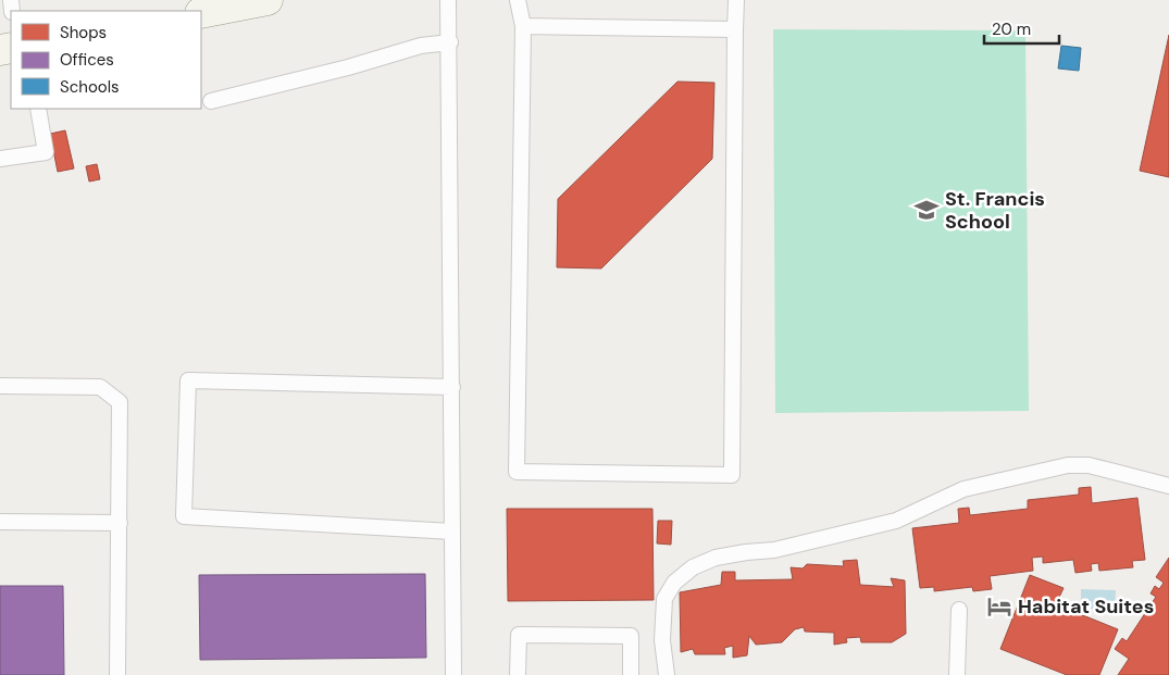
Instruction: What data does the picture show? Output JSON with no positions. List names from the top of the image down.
{
  "places": {
    "school or university": ["St. Francis School"],
    "hotel": ["Habitat Suites"]
  },
  "legend": ["Shops", "Offices", "Schools"],
  "scale_bar": "20 m"
}
